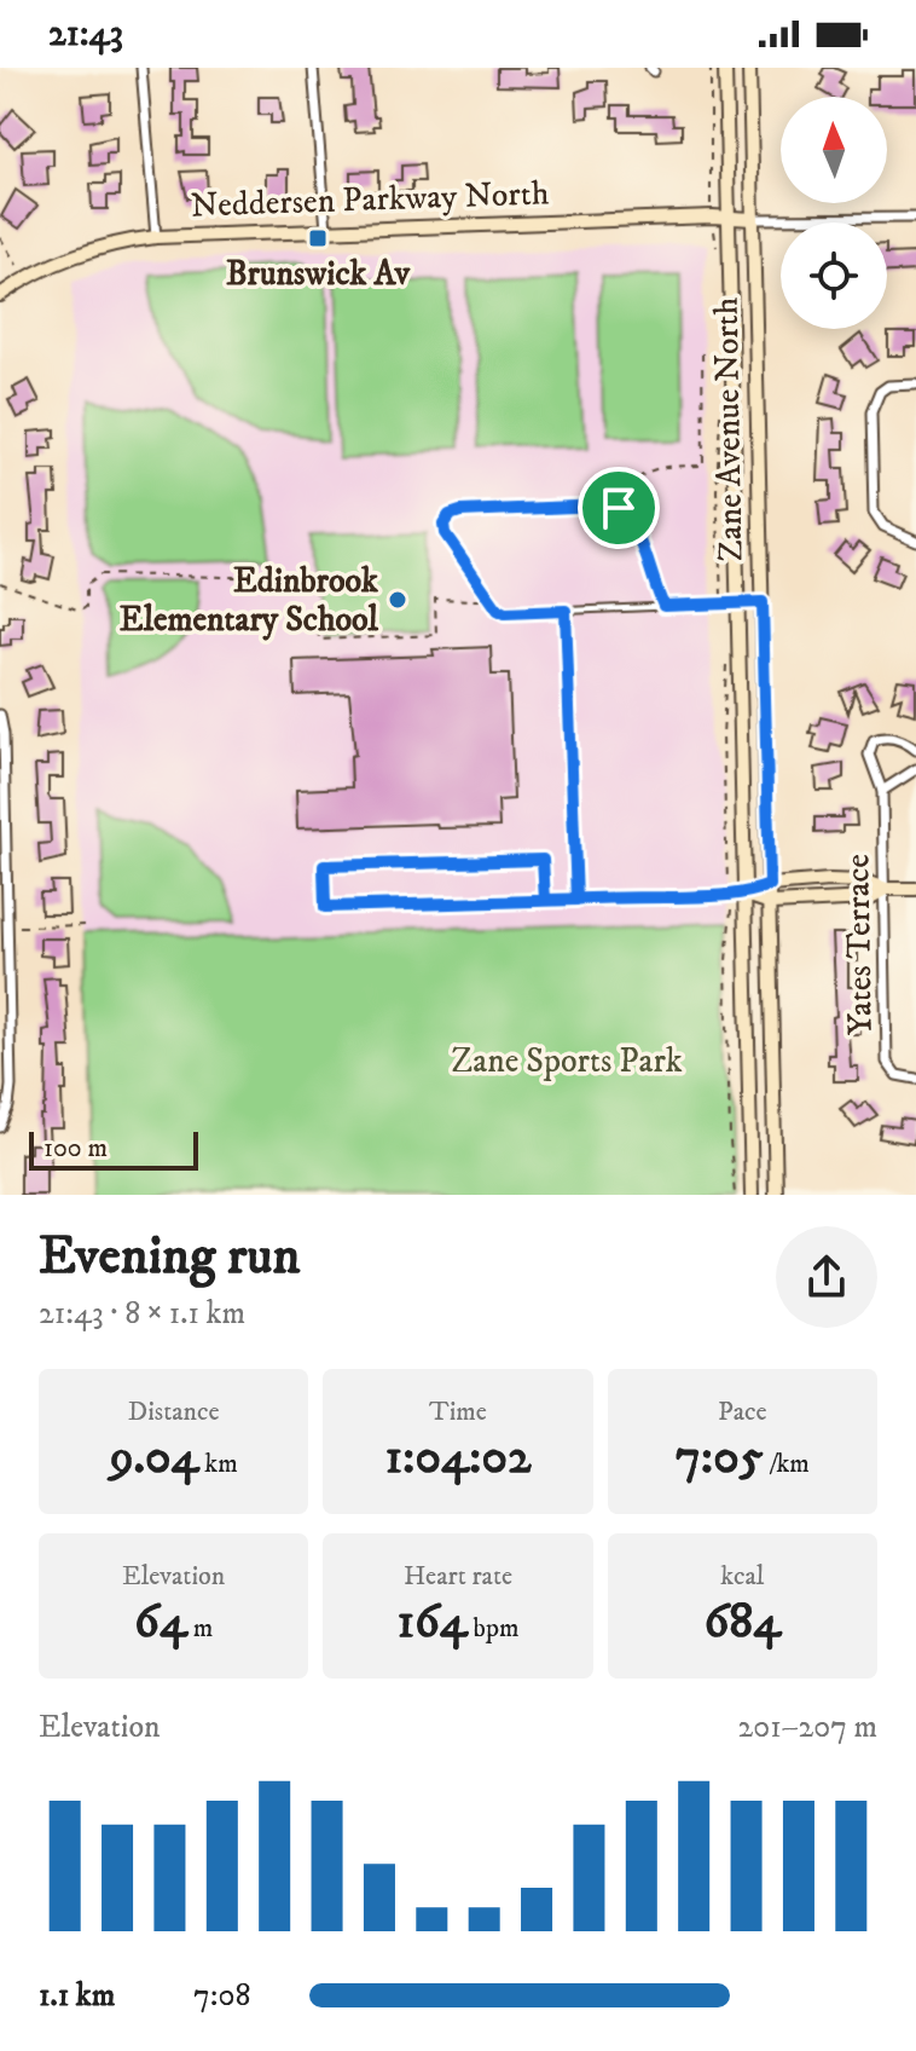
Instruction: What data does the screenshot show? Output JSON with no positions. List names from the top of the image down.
{
  "streets": {
    "main road": ["Neddersen Parkway North", "Zane Avenue North"],
    "street": ["Yates Terrace"]
  },
  "crossings": [
    ["Neddersen Parkway North", "Zane Avenue North"]
  ],
  "parks": ["Zane Sports Park"],
  "places": {
    "transit": ["Brunswick Av"],
    "other": ["Edinbrook Elementary School"]
  },
  "scale_bar": "100 m",
  "north": "top",
  "page": {
    "status": "21:43",
    "scale": "100 m",
    "heading": ["Evening run", "21:43 · 8 × 1.1 km"],
    "stats": [
      ["Distance", "9.04 km"],
      ["Time", "1:04:02"],
      ["Pace", "7:05 /km"],
      ["Elevation", "64 m"],
      ["Heart rate", "164 bpm"],
      ["kcal", "684"]
    ],
    "chart": ["Elevation", "201–207 m"],
    "list": [
      {
        "name": "1.1 km",
        "note": "7:08"
      }
    ]
  }
}
